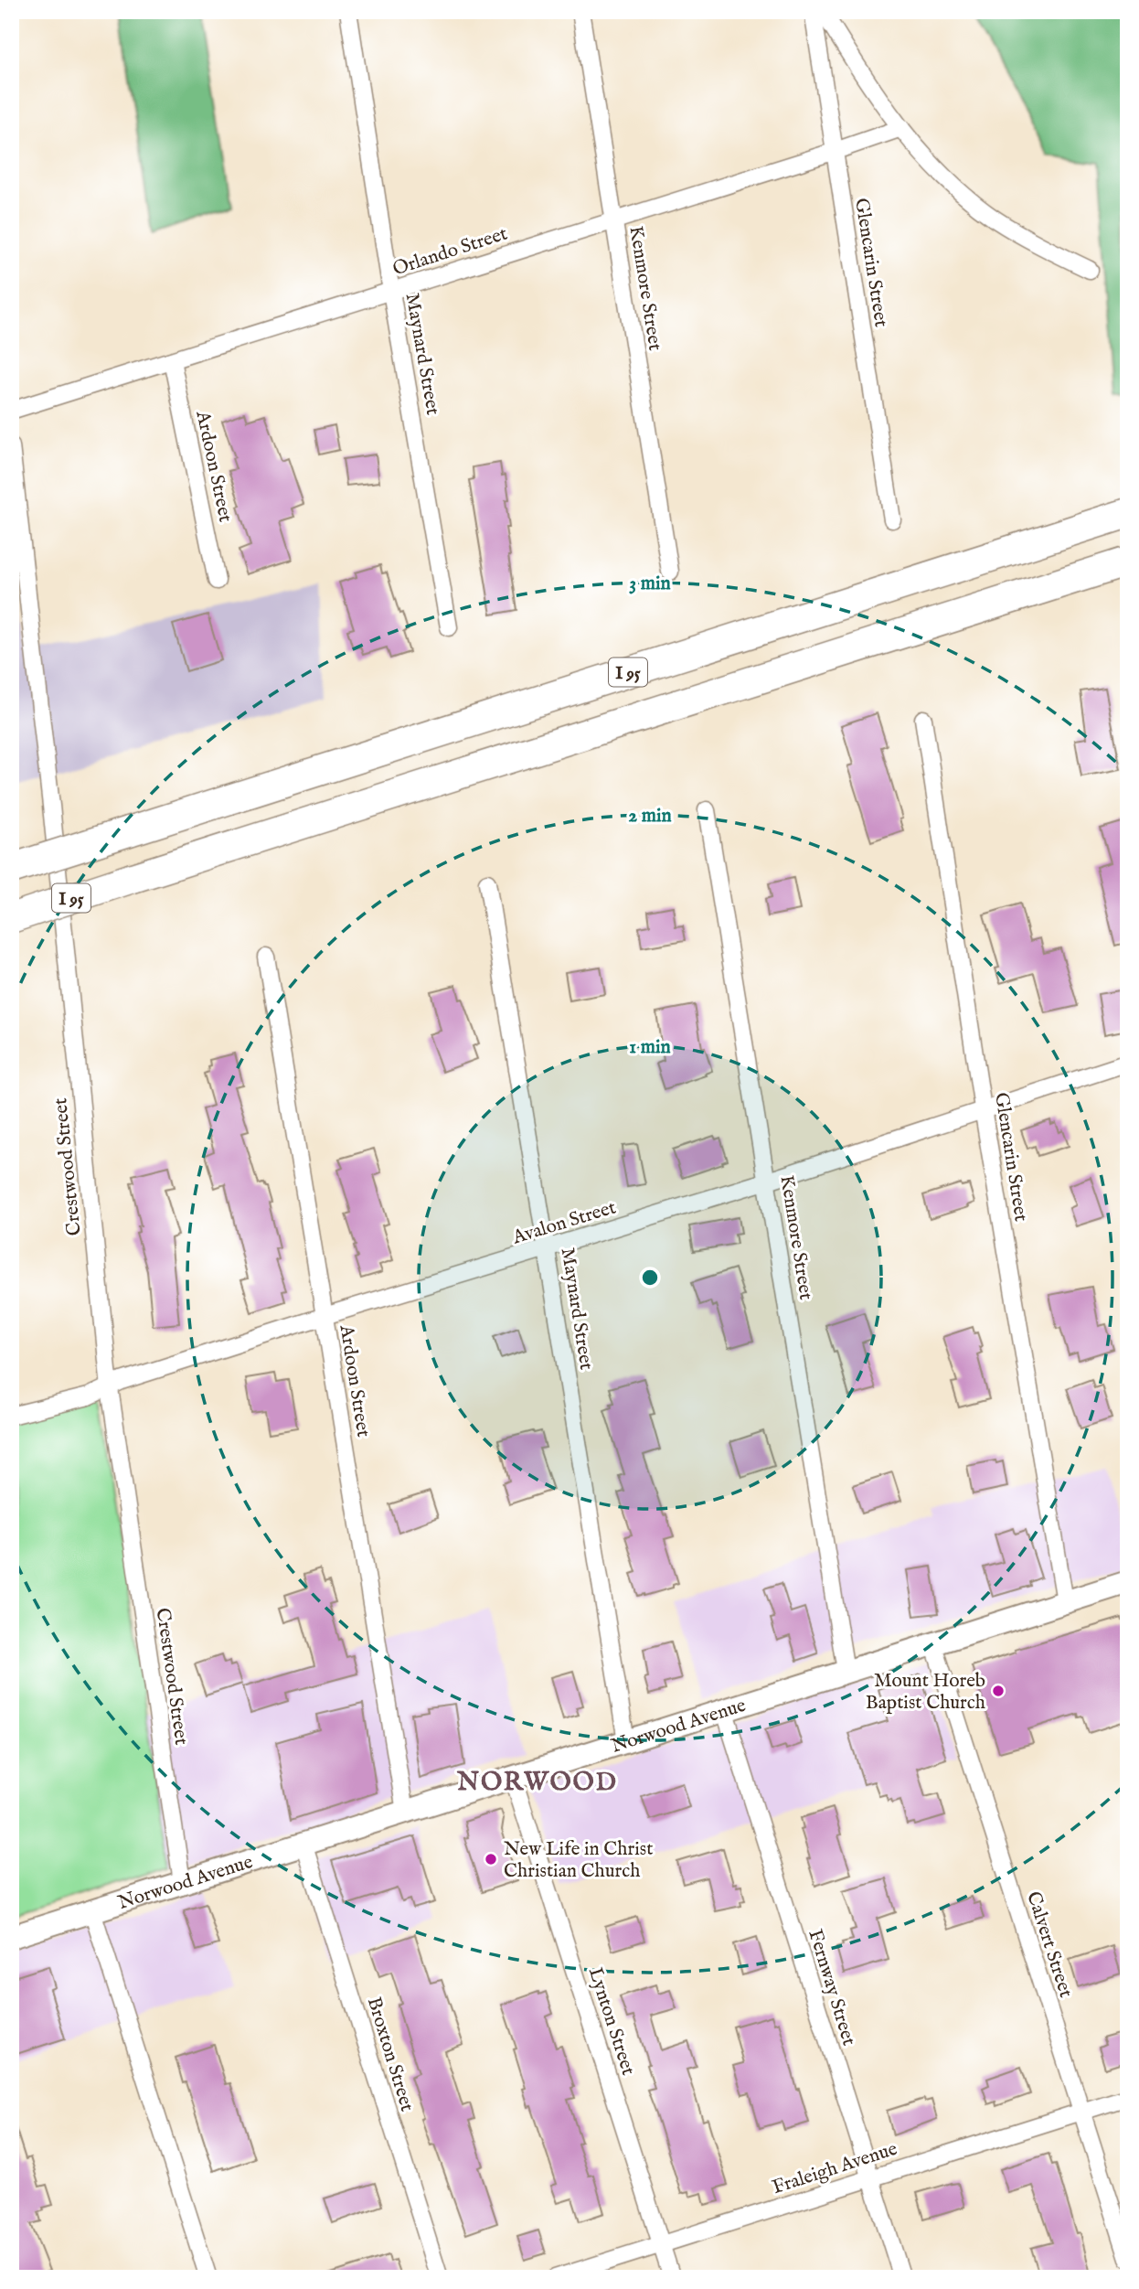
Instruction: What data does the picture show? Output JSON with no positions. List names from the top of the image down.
{
  "streets": {
    "highway": ["I 95"],
    "main road": ["Norwood Avenue"],
    "street": [
      "Orlando Street",
      "Glencarin Street",
      "Kenmore Street",
      "Maynard Street",
      "Ardoon Street",
      "Crestwood Street",
      "Avalon Street",
      "Calvert Street",
      "Fernway Street",
      "Lynton Street",
      "Broxton Street",
      "Fraleigh Avenue"
    ]
  },
  "crossings": [
    ["Orlando Street", "Glencarin Street"],
    ["Orlando Street", "Kenmore Street"],
    ["Orlando Street", "Maynard Street"],
    ["Orlando Street", "Ardoon Street"],
    ["Glencarin Street", "Avalon Street"],
    ["Glencarin Street", "Norwood Avenue"],
    ["Kenmore Street", "Avalon Street"],
    ["Kenmore Street", "Norwood Avenue"],
    ["Maynard Street", "Avalon Street"],
    ["Maynard Street", "Norwood Avenue"],
    ["Ardoon Street", "Avalon Street"],
    ["Ardoon Street", "Norwood Avenue"],
    ["Crestwood Street", "Avalon Street"],
    ["Crestwood Street", "Norwood Avenue"],
    ["Norwood Avenue", "Calvert Street"],
    ["Norwood Avenue", "Fernway Street"],
    ["Norwood Avenue", "Lynton Street"],
    ["Norwood Avenue", "Broxton Street"],
    ["Calvert Street", "Fraleigh Avenue"],
    ["Fernway Street", "Fraleigh Avenue"],
    ["Lynton Street", "Fraleigh Avenue"]
  ],
  "districts": ["NORWOOD"],
  "places": ["Mount Horeb Baptist Church", "New Life in Christ Christian Church"],
  "rings": ["3 min", "2 min", "1 min"]
}
